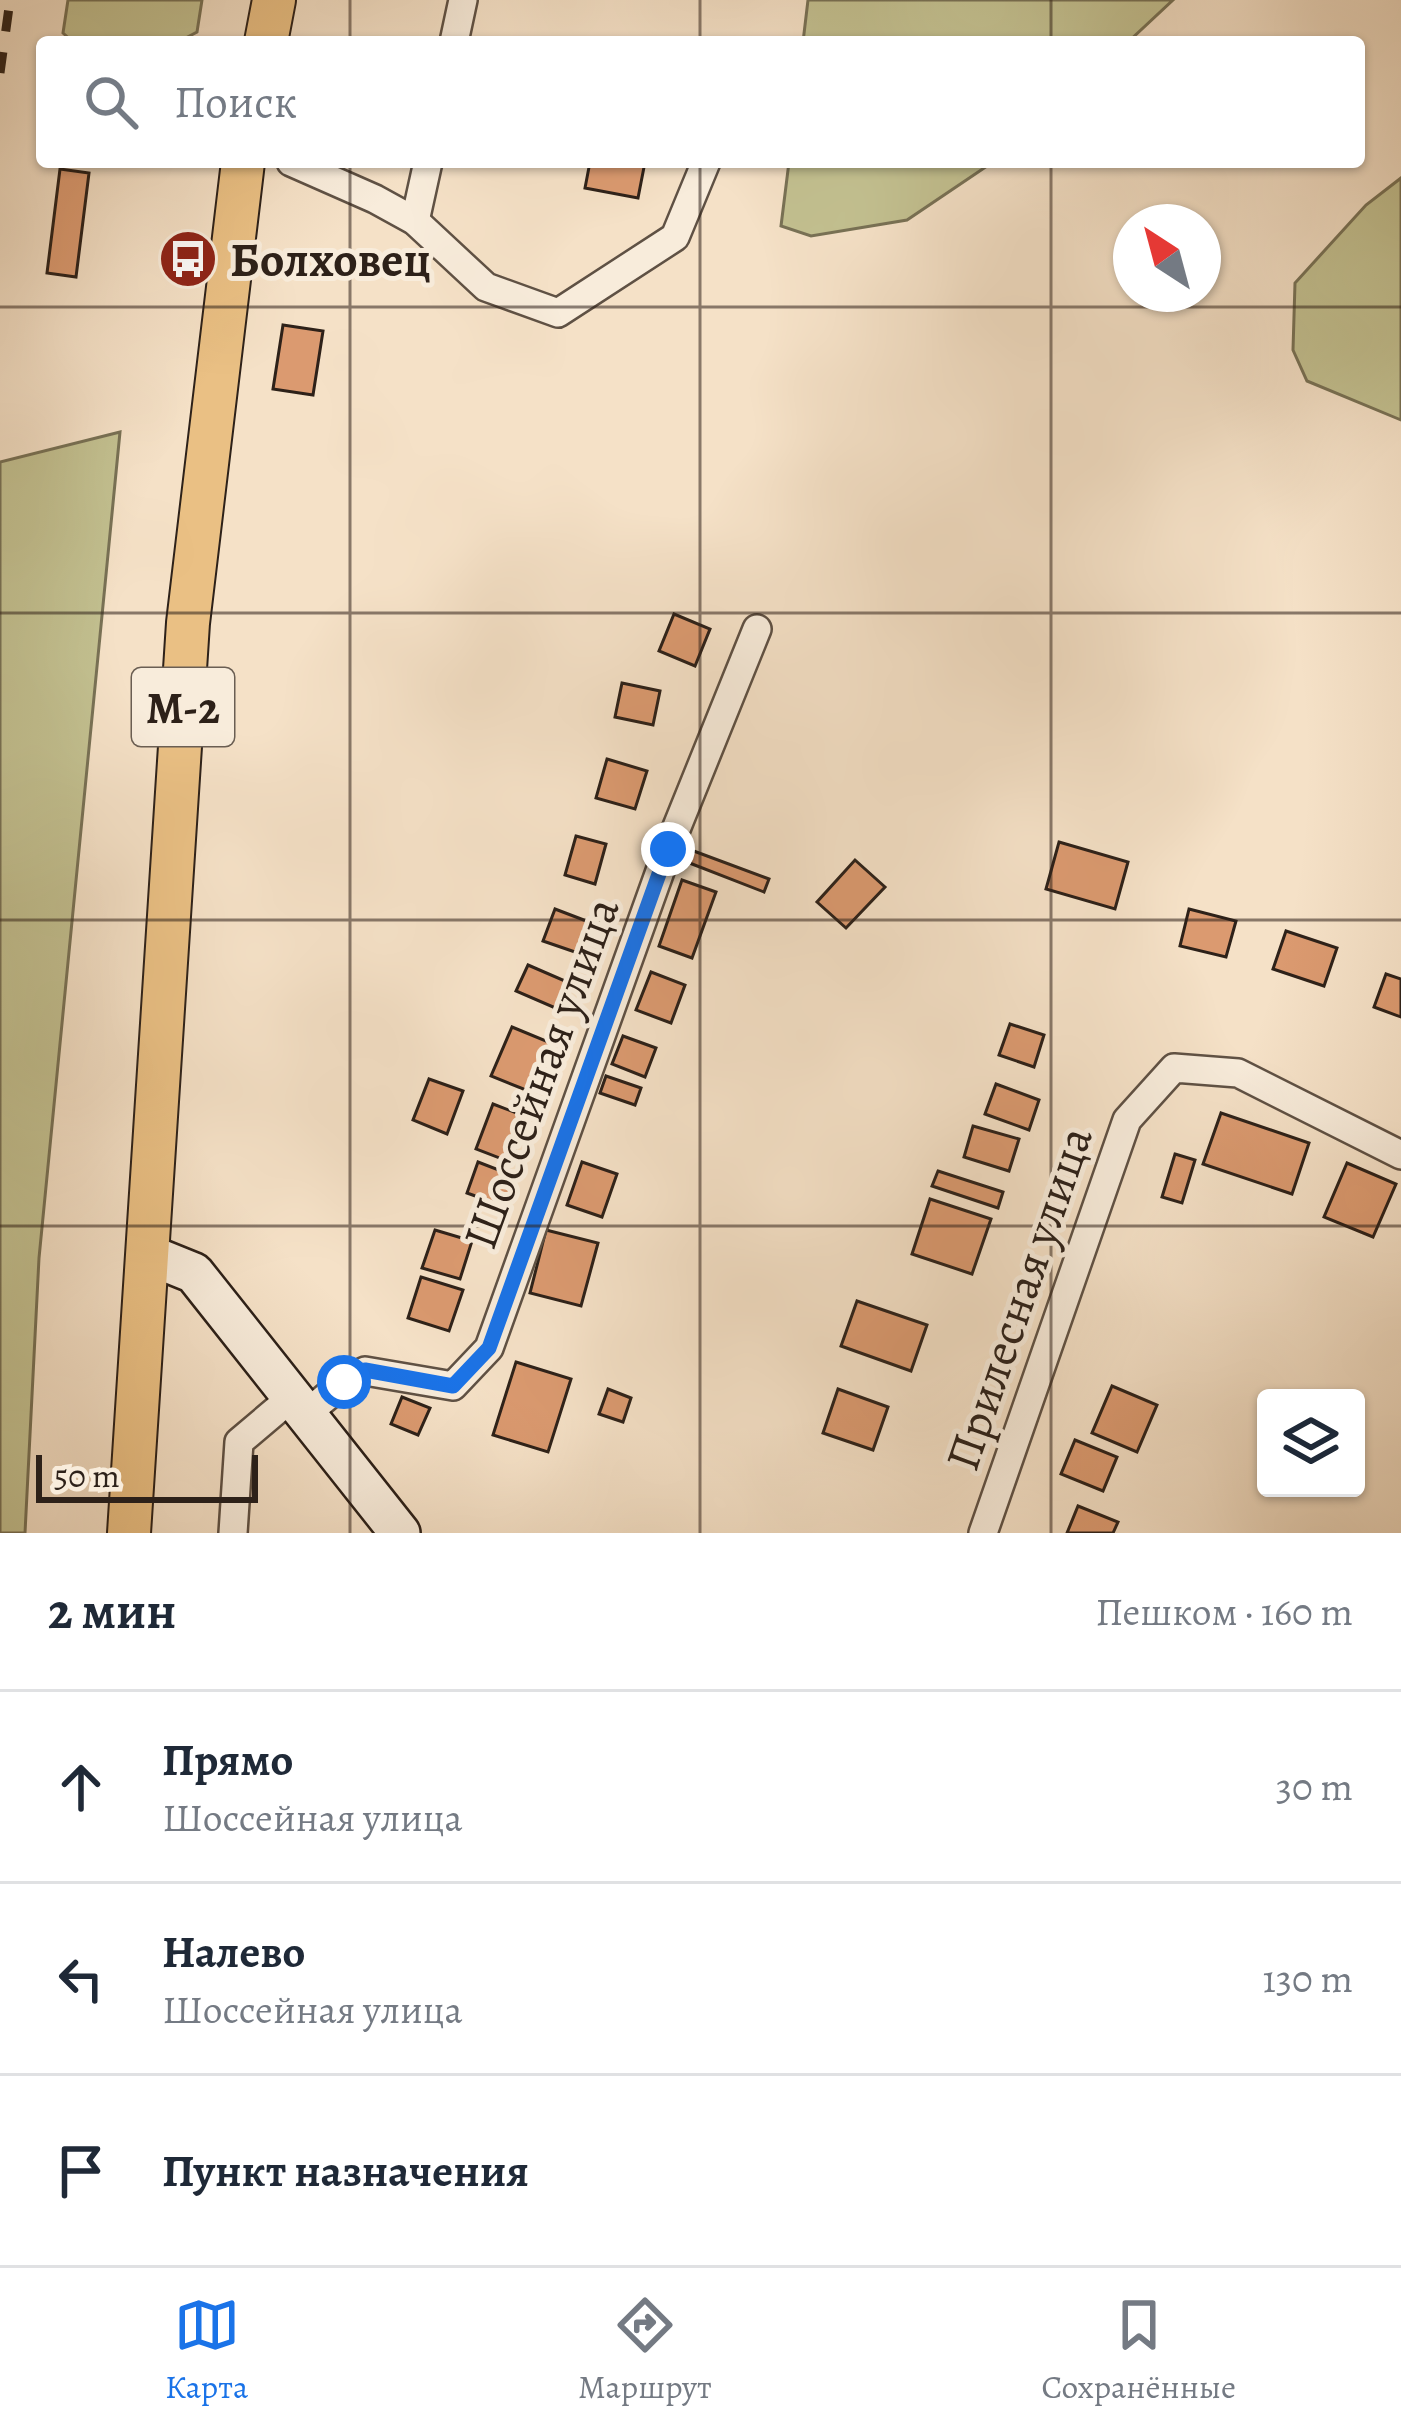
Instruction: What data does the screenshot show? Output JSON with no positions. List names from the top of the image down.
{
  "streets": {
    "main road": ["М-2"],
    "street": ["Шоссейная улица", "Прилесная улица"]
  },
  "places": {
    "bus stop": ["Болховец"]
  },
  "scale_bar": "50 m",
  "north": "top left",
  "page": {
    "search": "Поиск",
    "scale": "50 m",
    "heading": ["2 мин", "Пешком · 160 m"],
    "list": [
      ["Прямо", "Шоссейная улица", "30 m"],
      ["Налево", "Шоссейная улица", "130 m"],
      "Пункт назначения"
    ],
    "nav": ["Карта", "Маршрут", "Сохранённые"]
  }
}
